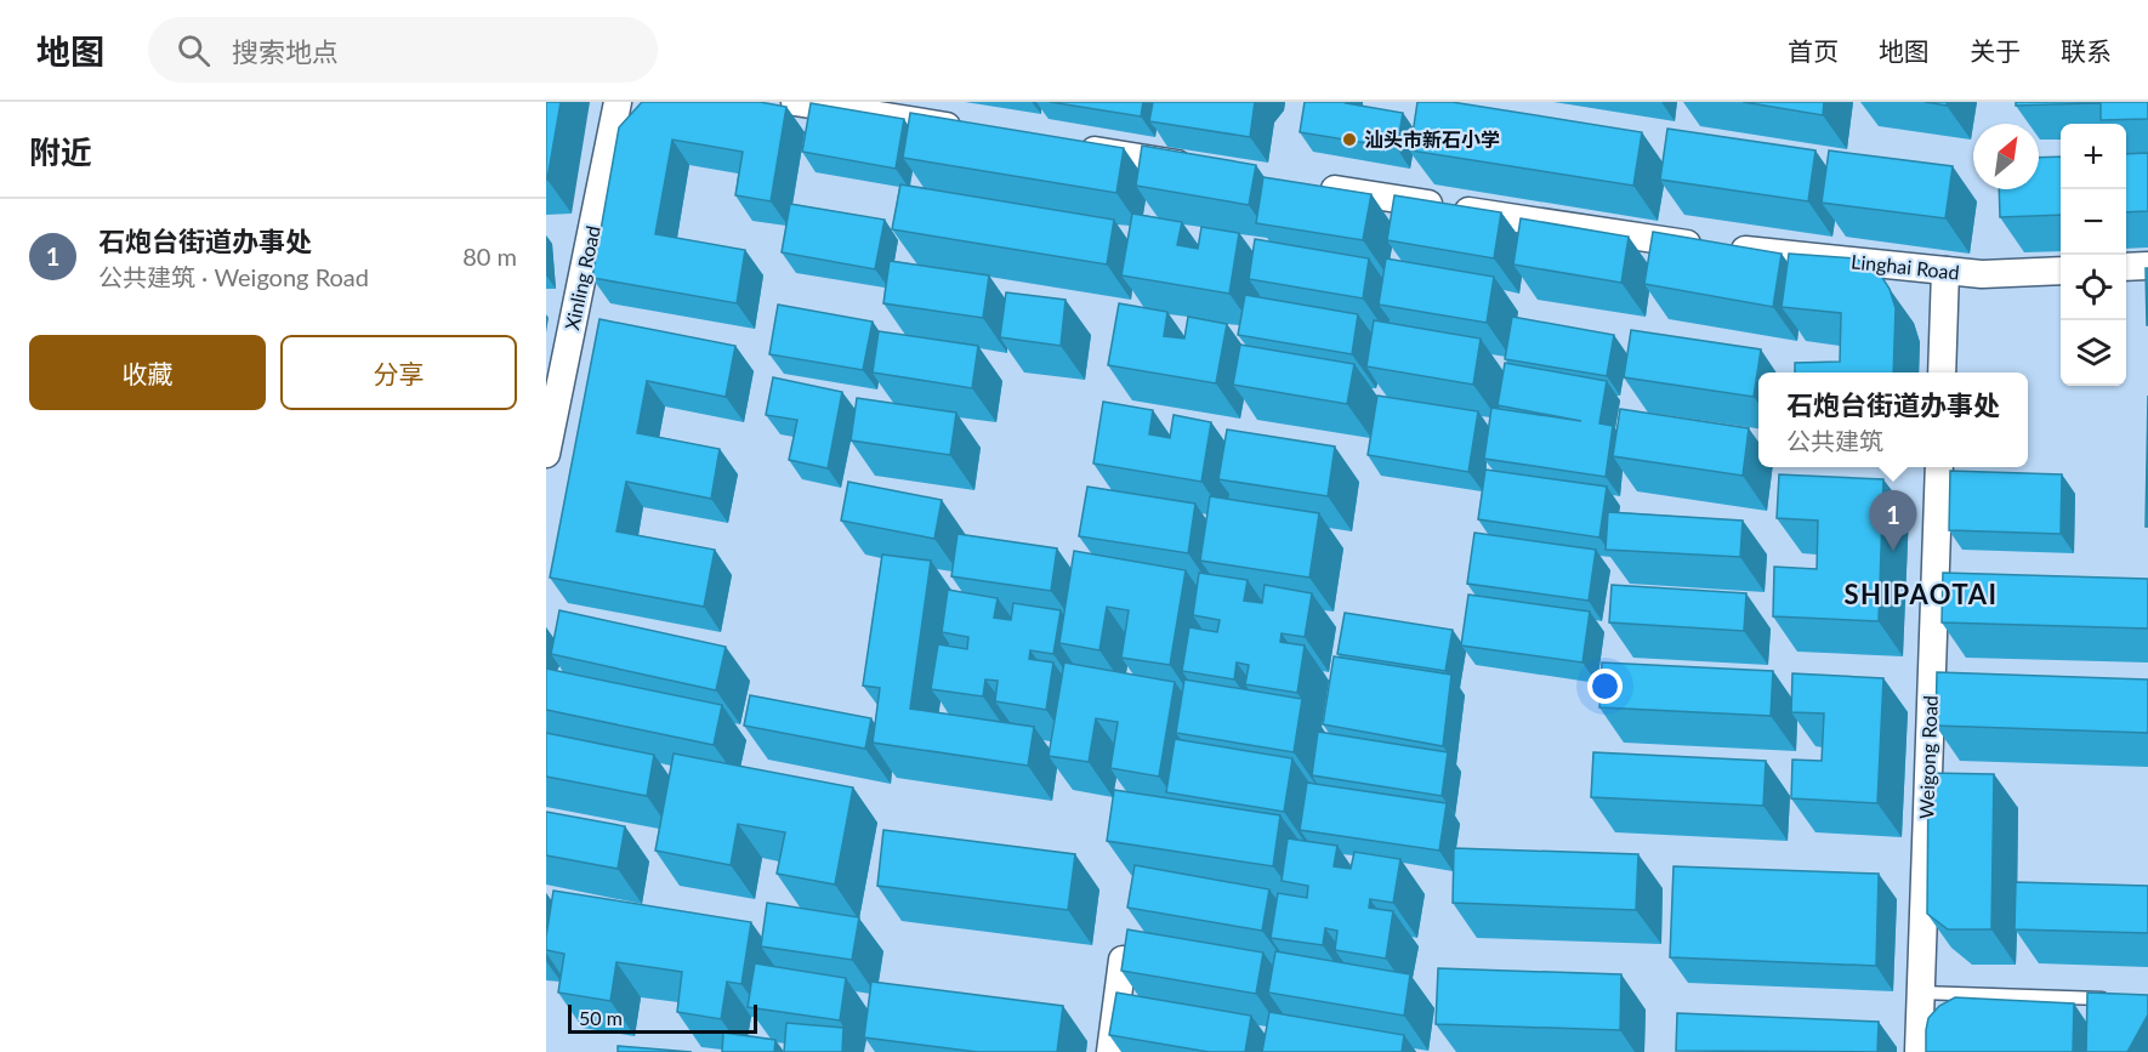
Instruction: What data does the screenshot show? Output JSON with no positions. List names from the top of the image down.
{
  "streets": {
    "street": ["Linghai Road", "Xinling Road", "Weigong Road"]
  },
  "districts": ["SHIPAOTAI"],
  "places": ["汕头市新石小学"],
  "scale_bar": "50 m",
  "north": "top right",
  "page": {
    "header": "地图",
    "search": "搜索地点",
    "nav": [
      "首页",
      "地图",
      "关于",
      "联系"
    ],
    "heading": "附近",
    "map_buttons": ["+", "−"],
    "list": [
      {
        "mark": "1",
        "name": "石炮台街道办事处",
        "note": "公共建筑 · Weigong Road",
        "value": "80 m"
      }
    ],
    "buttons": ["收藏", "分享"],
    "popup": ["石炮台街道办事处", "公共建筑"],
    "pins": "1",
    "scale": "50 m"
  }
}
